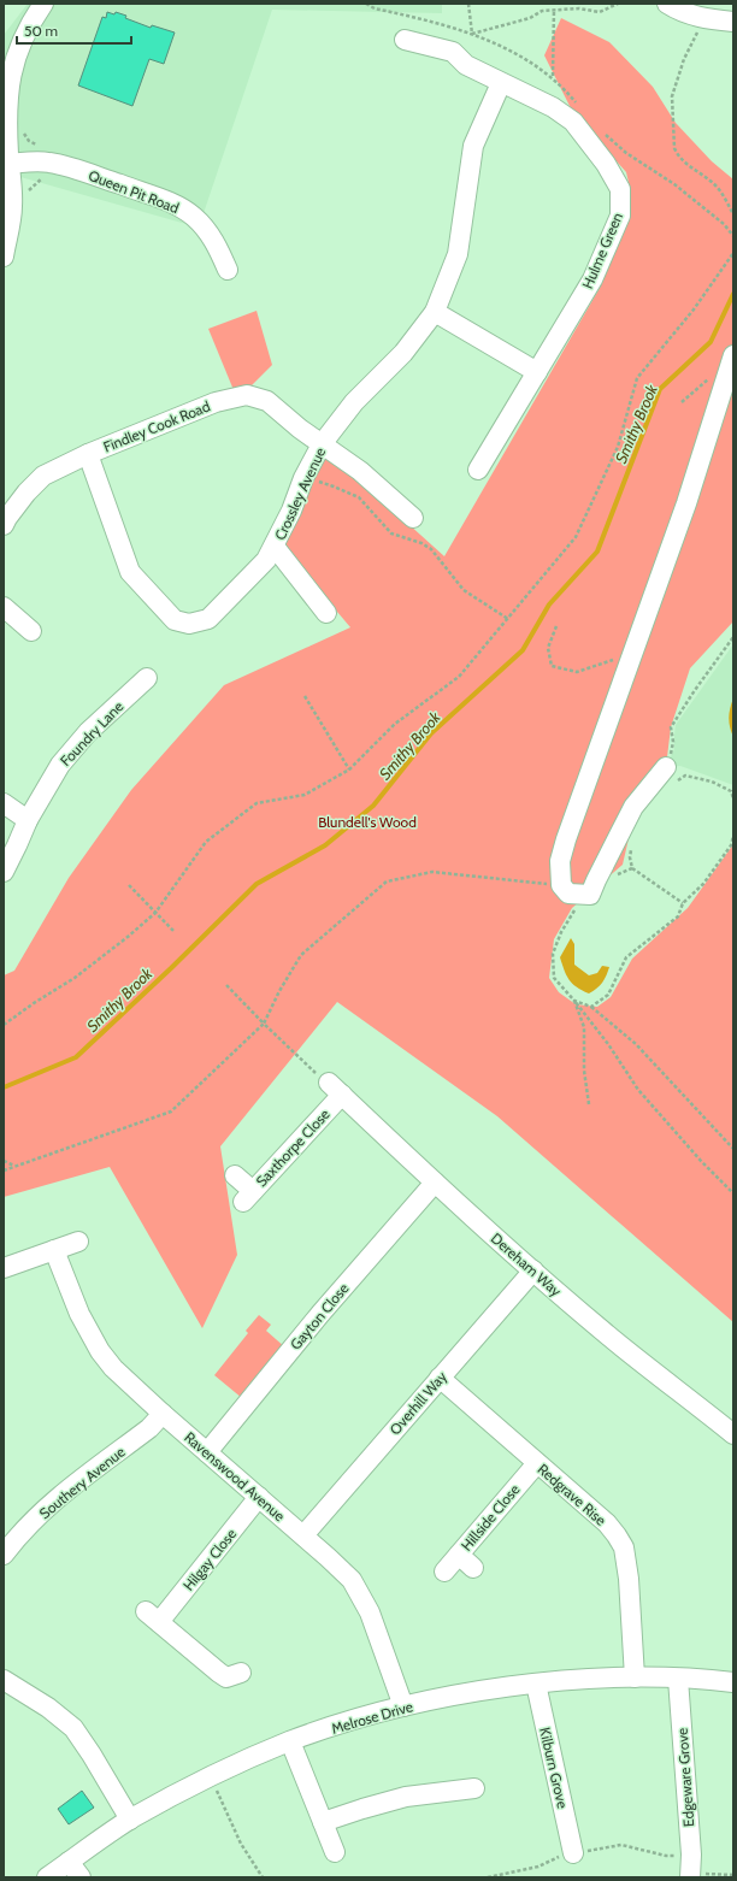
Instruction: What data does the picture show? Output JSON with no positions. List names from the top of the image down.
{
  "streets": {
    "street": [
      "Queen Pit Road",
      "Hulme Green",
      "Findley Cook Road",
      "Crossley Avenue",
      "Foundry Lane",
      "Saxthorpe Close",
      "Dereham Way",
      "Gayton Close",
      "Overhill Way",
      "Ravenswood Avenue",
      "Southery Avenue",
      "Redgrave Rise",
      "Hillside Close",
      "Hilgay Close",
      "Melrose Drive",
      "Kilburn Grove",
      "Edgeware Grove"
    ]
  },
  "crossings": [
    ["Hulme Green", "Crossley Avenue"],
    ["Findley Cook Road", "Crossley Avenue"],
    ["Saxthorpe Close", "Dereham Way"],
    ["Dereham Way", "Gayton Close"],
    ["Dereham Way", "Overhill Way"],
    ["Gayton Close", "Ravenswood Avenue"],
    ["Overhill Way", "Ravenswood Avenue"],
    ["Overhill Way", "Redgrave Rise"],
    ["Ravenswood Avenue", "Southery Avenue"],
    ["Ravenswood Avenue", "Hilgay Close"],
    ["Ravenswood Avenue", "Melrose Drive"],
    ["Redgrave Rise", "Hillside Close"],
    ["Redgrave Rise", "Melrose Drive"],
    ["Melrose Drive", "Kilburn Grove"],
    ["Melrose Drive", "Edgeware Grove"]
  ],
  "water": ["Smithy Brook"],
  "parks": ["Blundell's Wood"],
  "scale_bar": "50 m"
}
